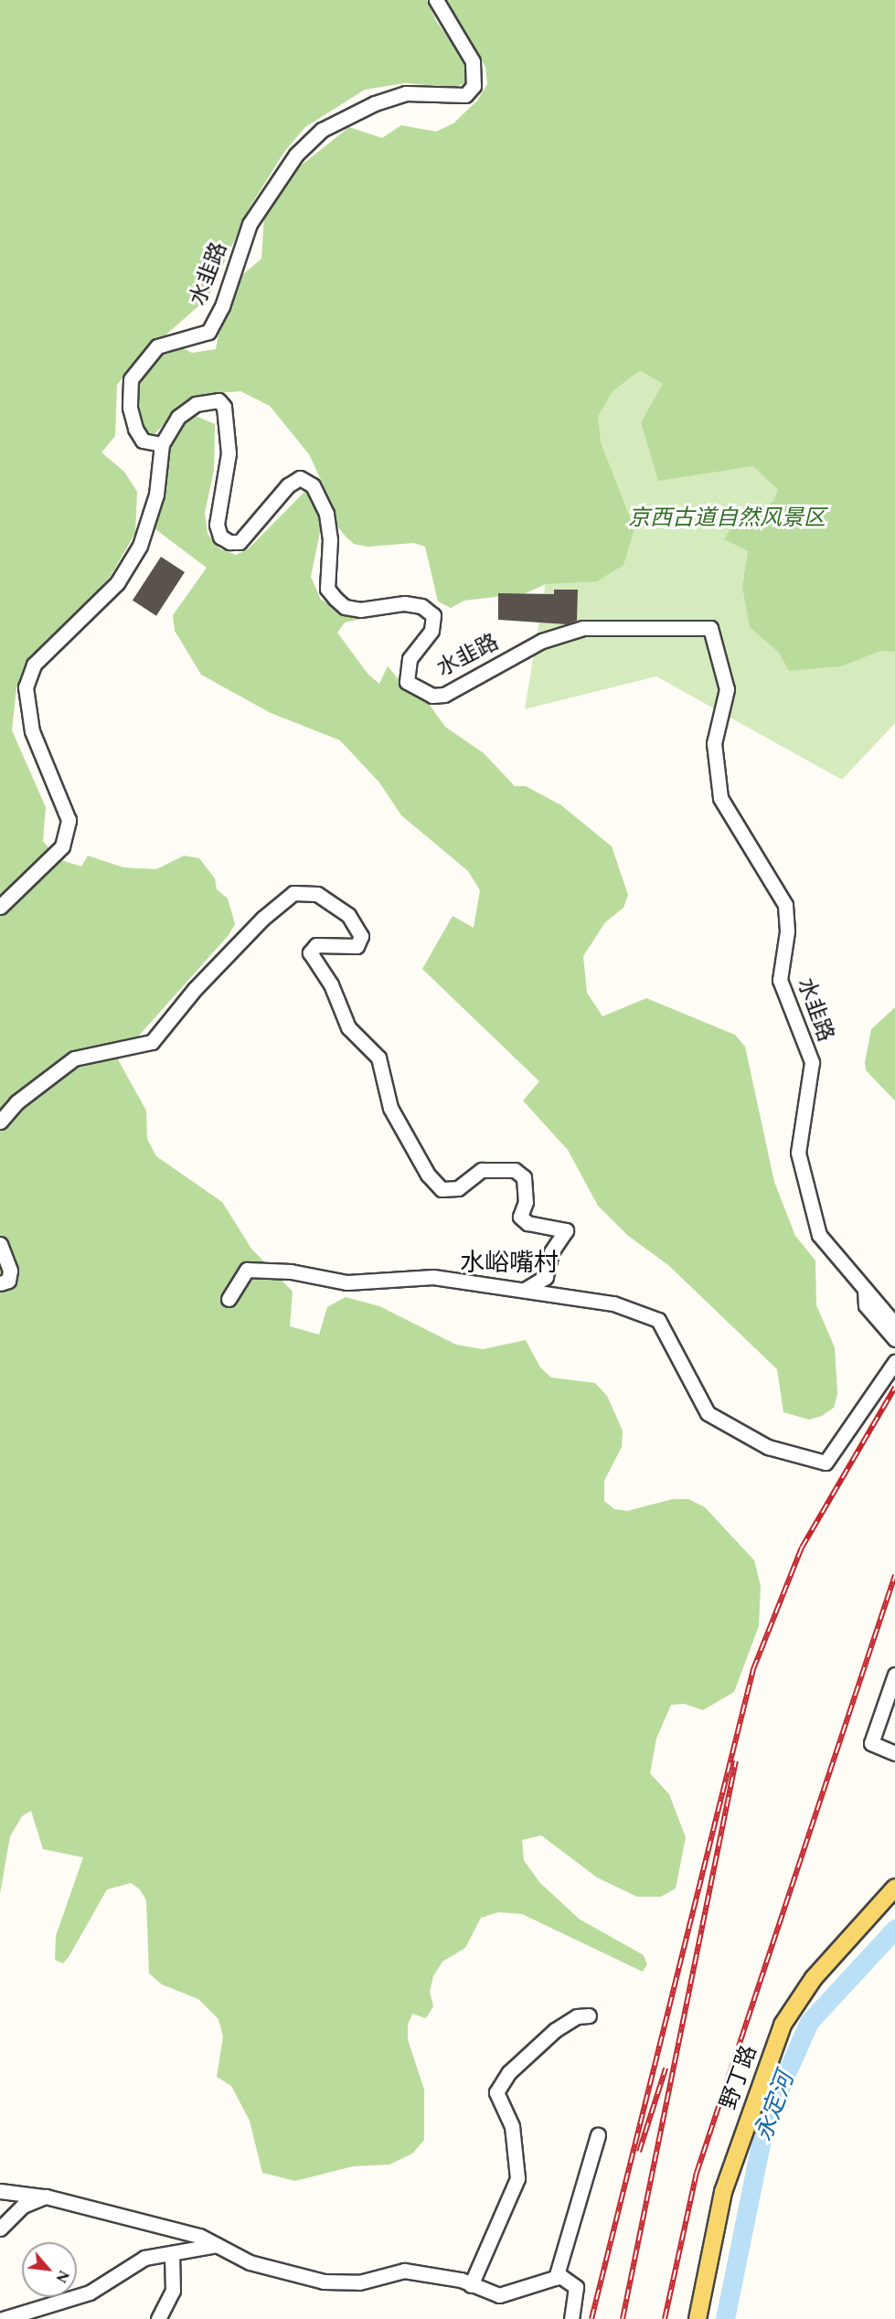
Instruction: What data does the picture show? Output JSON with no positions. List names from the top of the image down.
{
  "streets": {
    "main road": ["野丁路"],
    "street": ["水韭路"]
  },
  "districts": ["水峪嘴村"],
  "water": ["永定河"],
  "parks": ["京西古道自然风景区"],
  "north": "bottom right"
}
